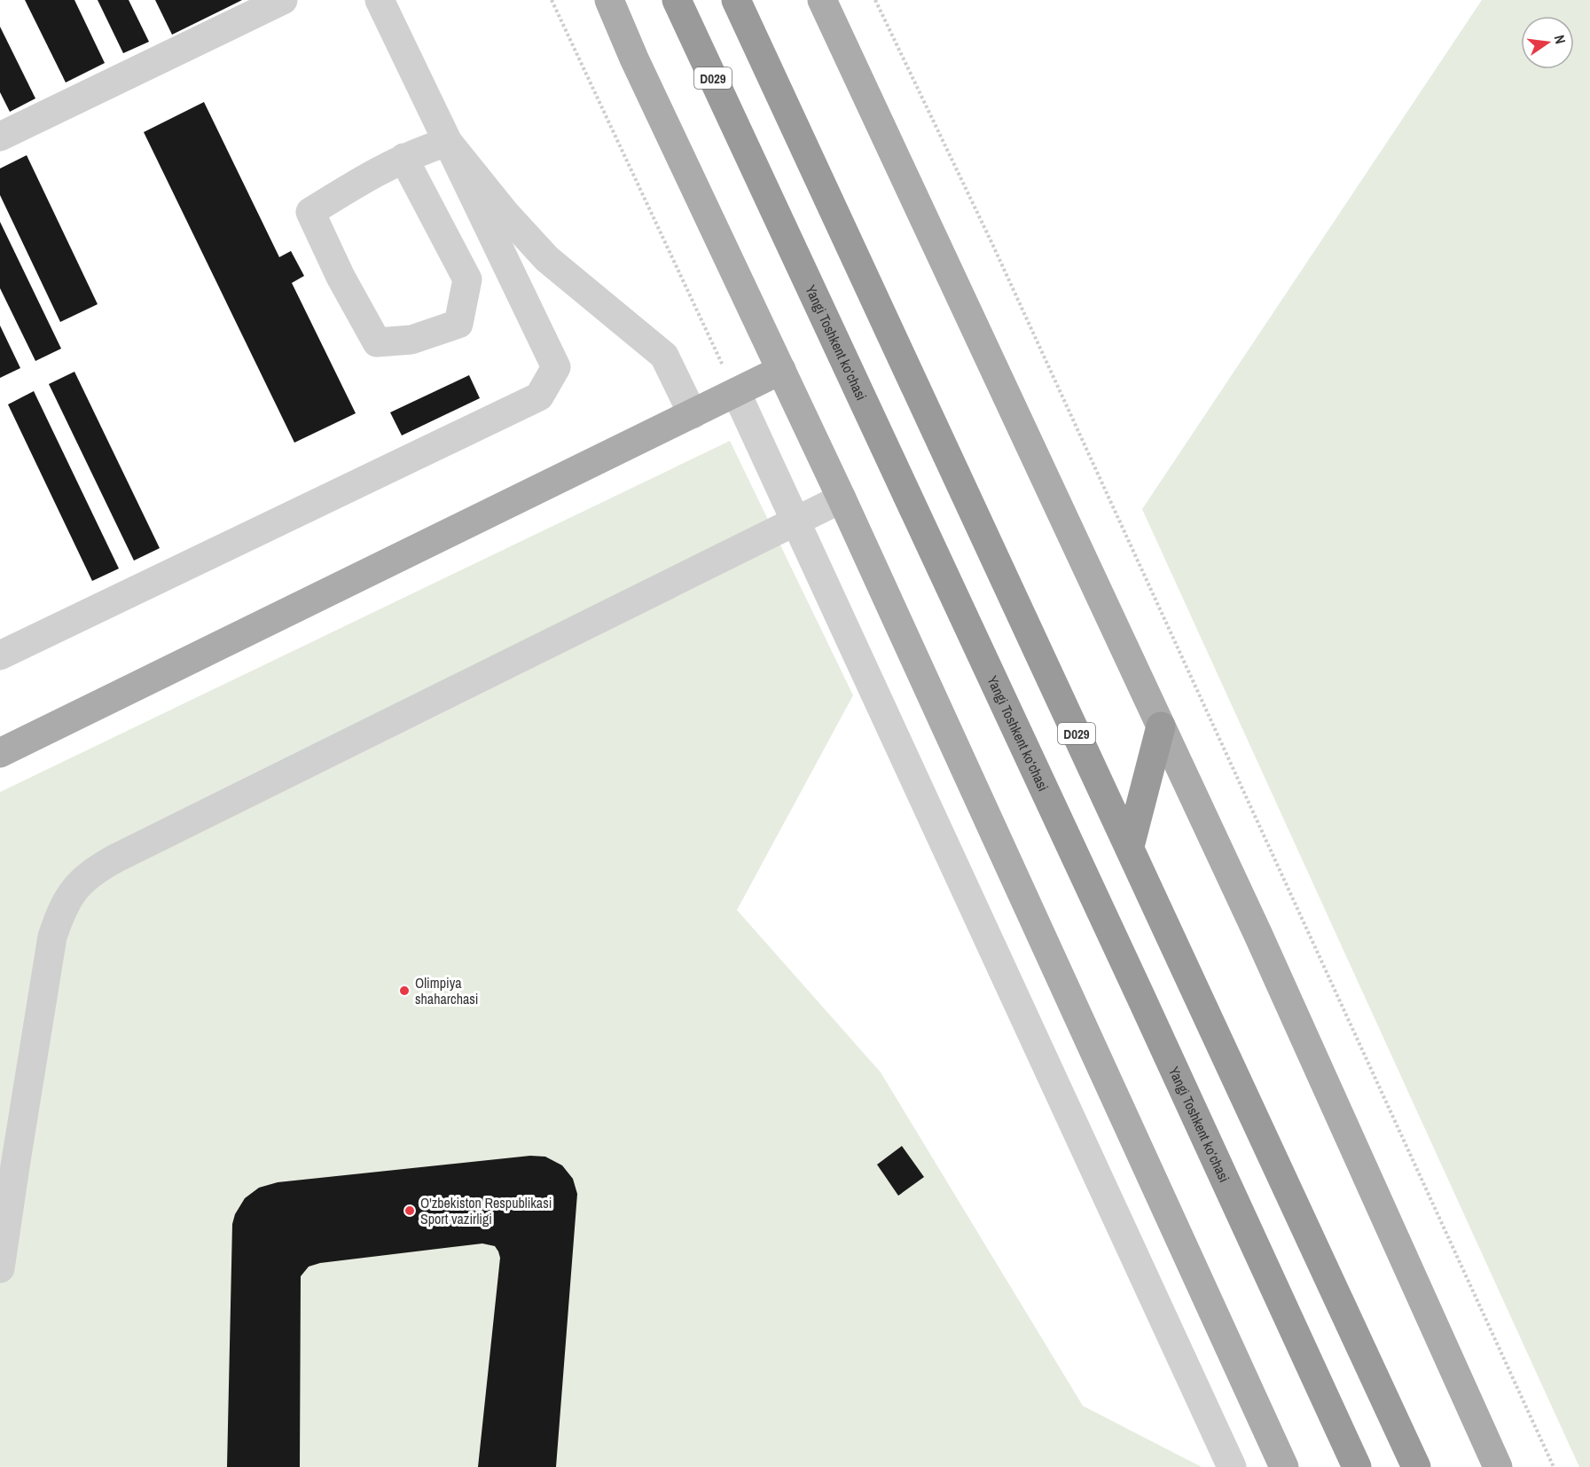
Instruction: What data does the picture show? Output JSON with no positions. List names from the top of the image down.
{
  "streets": {
    "highway": ["D029", "Yangi Toshkent ko‘chasi"]
  },
  "places": ["Olimpiya shaharchasi", "O'zbekiston Respublikasi Sport vazirligi"],
  "north": "right"
}
